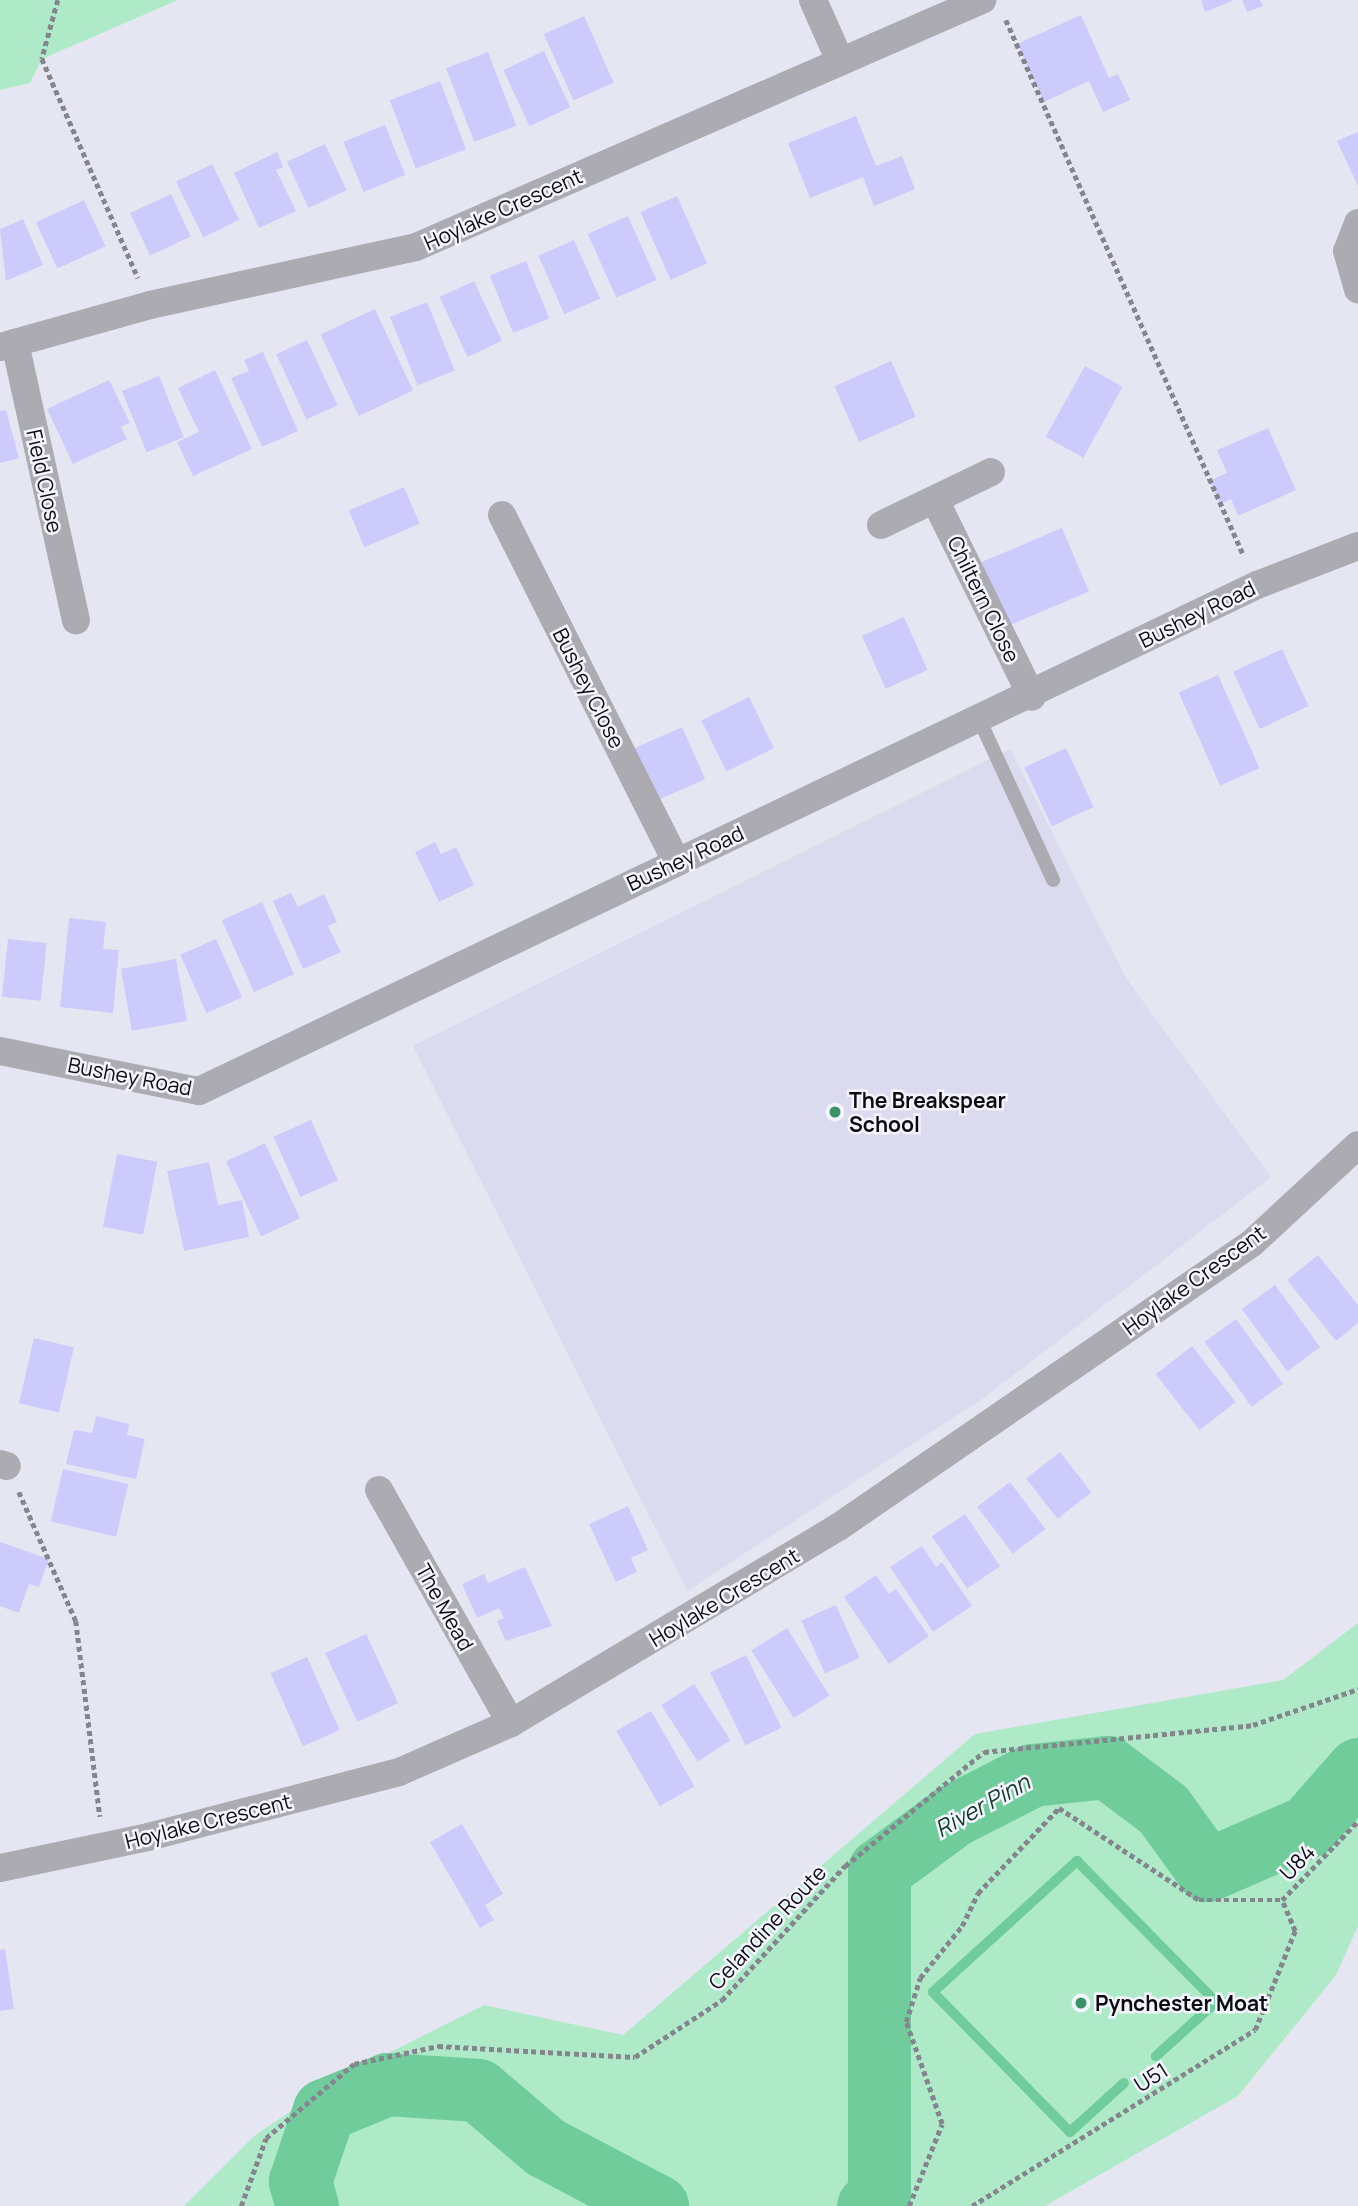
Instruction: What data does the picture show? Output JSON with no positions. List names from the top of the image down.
{
  "streets": {
    "street": [
      "Hoylake Crescent",
      "Field Close",
      "Chiltern Close",
      "Bushey Road",
      "Bushey Close",
      "The Mead"
    ],
    "path": ["U84", "Celandine Route", "U51"]
  },
  "crossings": [
    ["Hoylake Crescent", "Field Close"],
    ["Hoylake Crescent", "The Mead"],
    ["Chiltern Close", "Bushey Road"],
    ["Bushey Road", "Bushey Close"],
    ["U84", "U51"]
  ],
  "water": ["River Pinn"],
  "places": ["The Breakspear School", "Pynchester Moat"]
}
